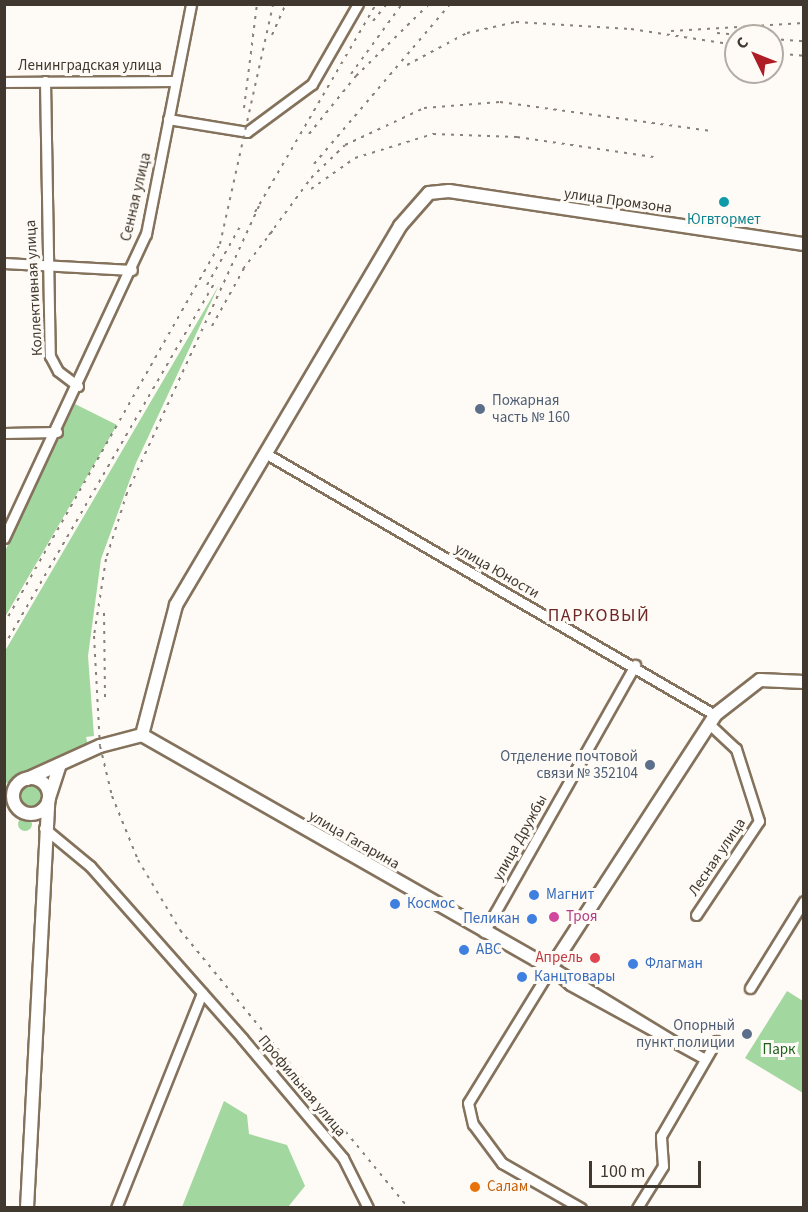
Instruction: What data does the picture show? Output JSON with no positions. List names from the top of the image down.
{
  "streets": {
    "main road": ["улица Промзона", "улица Гагарина"],
    "street": [
      "Ленинградская улица",
      "Сенная улица",
      "Коллективная улица",
      "улица Юности",
      "улица Дружбы",
      "Лесная улица",
      "Профильная улица"
    ]
  },
  "crossings": [
    ["Ленинградская улица", "Сенная улица"],
    ["Ленинградская улица", "Коллективная улица"],
    ["Сенная улица", "Коллективная улица"],
    ["улица Промзона", "улица Юности"],
    ["улица Юности", "улица Дружбы"],
    ["улица Юности", "Лесная улица"],
    ["улица Дружбы", "улица Гагарина"]
  ],
  "districts": ["ПАРКОВЫЙ"],
  "parks": ["Парк"],
  "places": [
    "Югвтормет",
    "Пожарная часть № 160",
    "Отделение почтовой связи № 352104",
    "Магнит",
    "Космос",
    "Троя",
    "Пеликан",
    "ABC",
    "Апрель",
    "Флагман",
    "Канцтовары",
    "Опорный пункт полиции",
    "Салам"
  ],
  "scale_bar": "100 m",
  "north": "top left"
}
